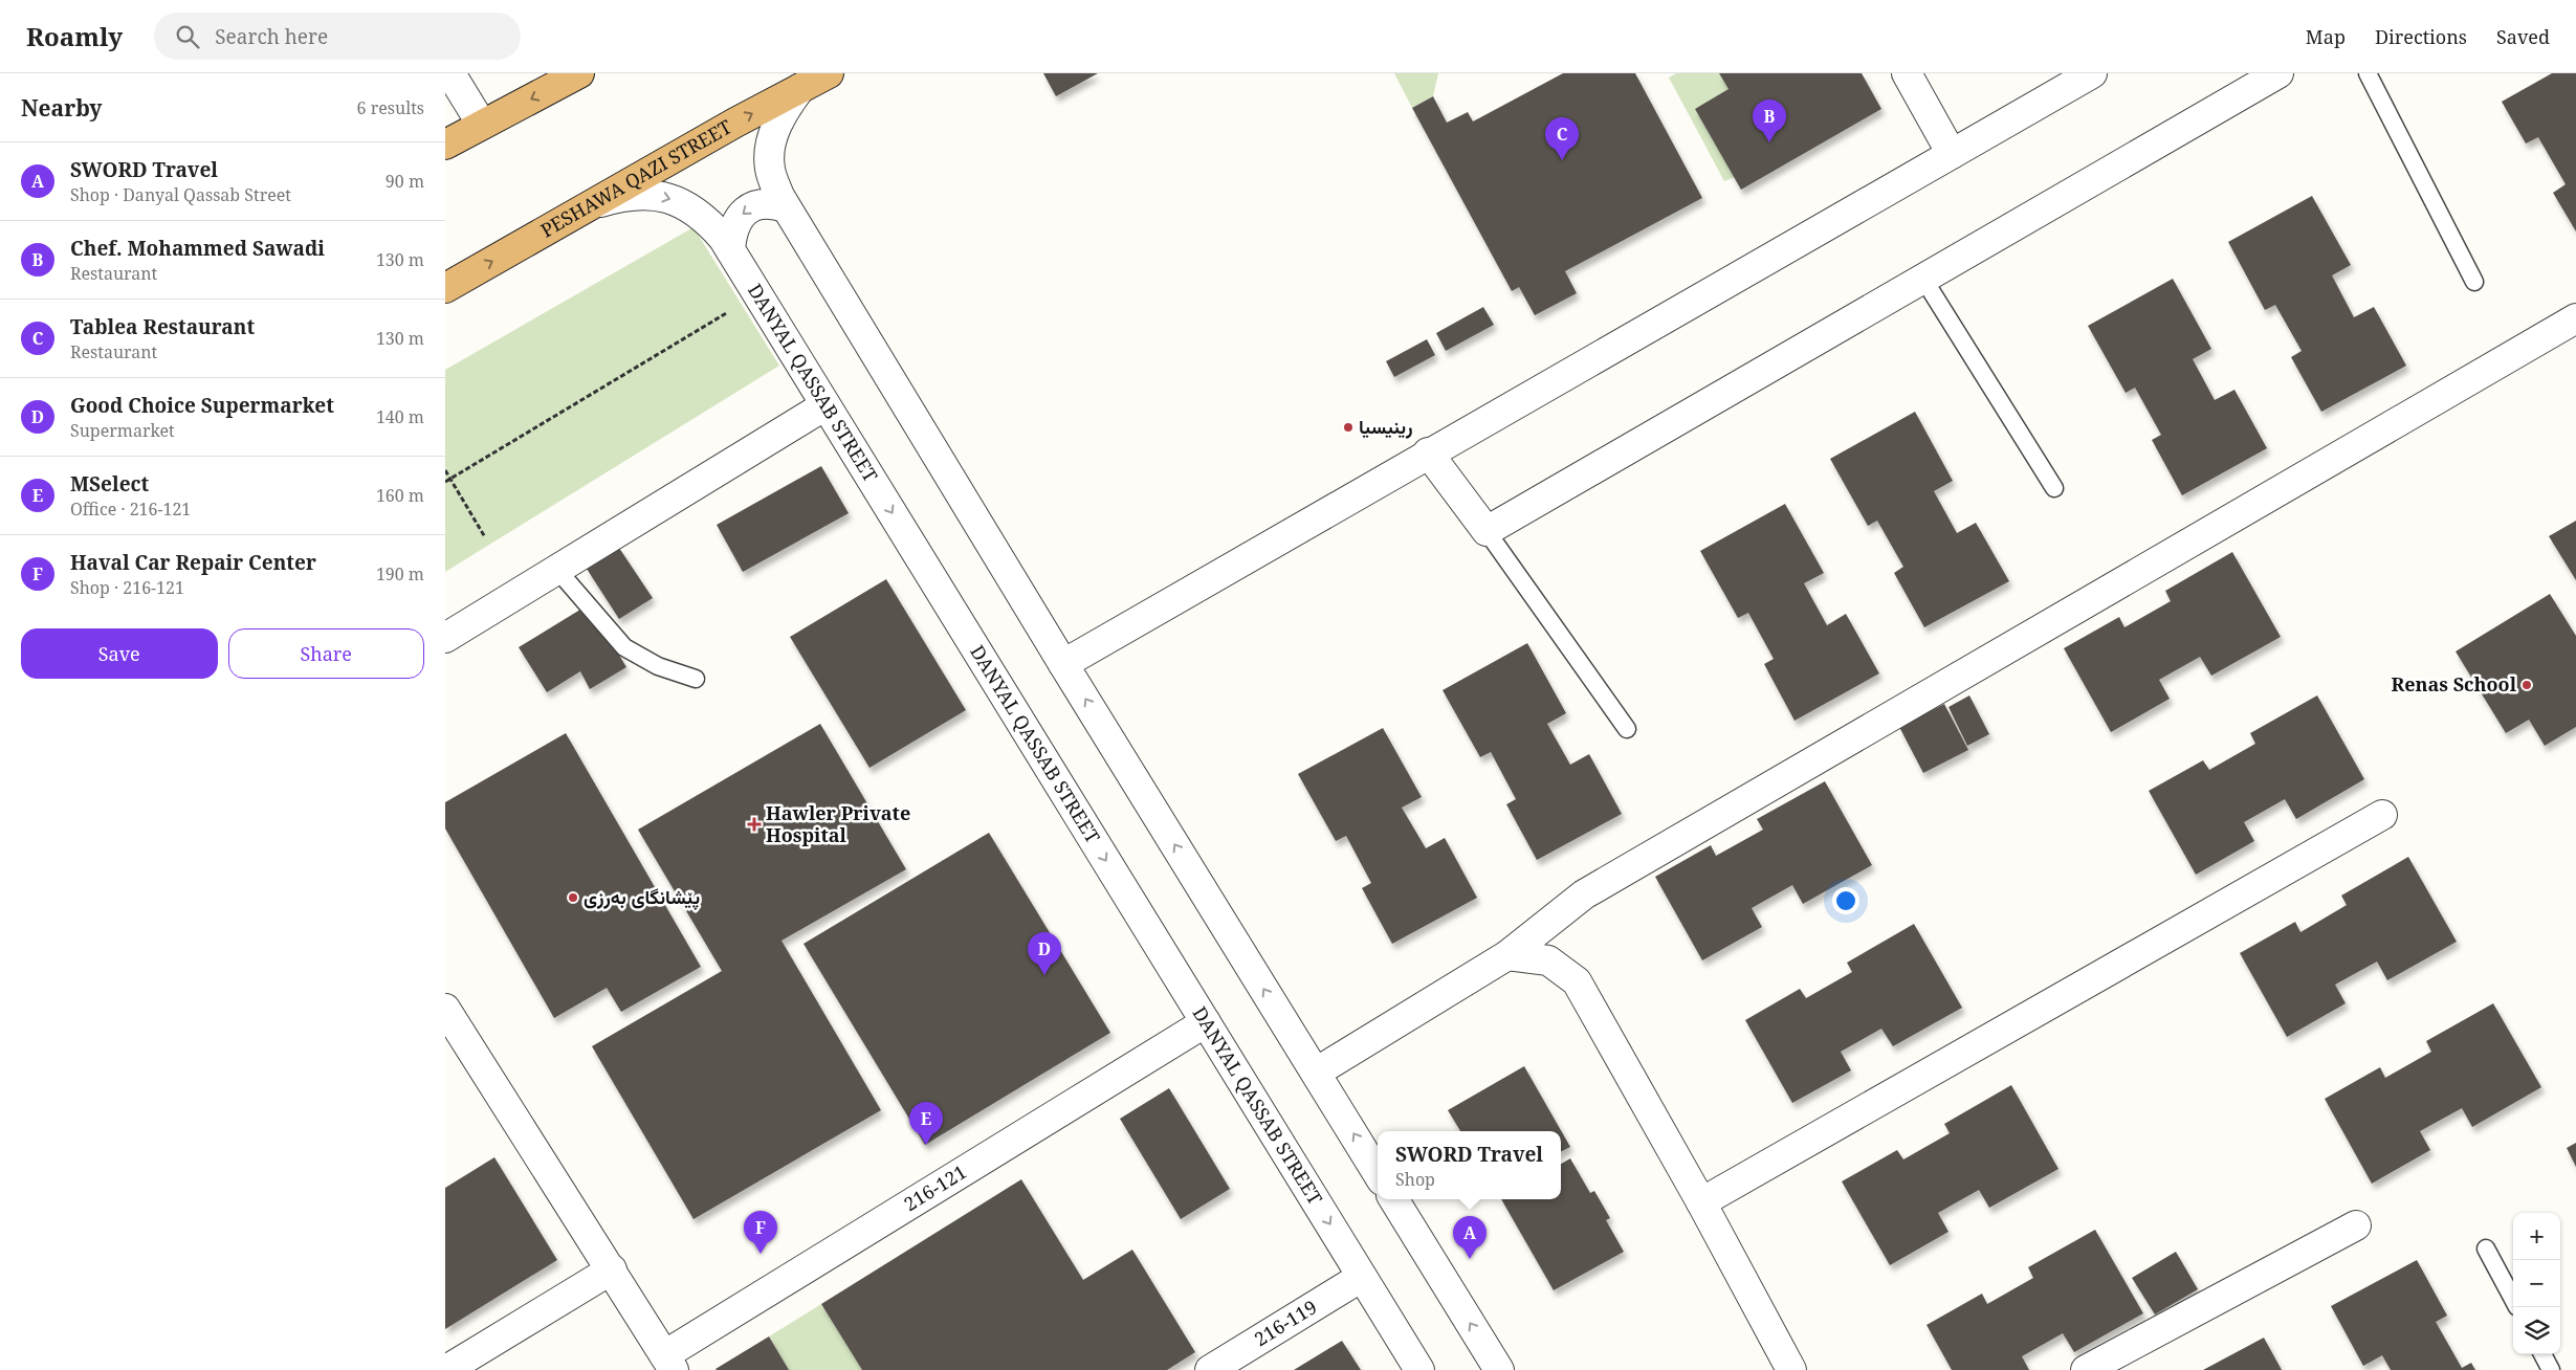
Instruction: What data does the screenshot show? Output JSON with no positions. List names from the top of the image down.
{
  "streets": {
    "highway": ["PESHAWA QAZI STREET"],
    "street": ["DANYAL QASSAB STREET", "216-121", "216-119"]
  },
  "crossings": [
    ["PESHAWA QAZI STREET", "DANYAL QASSAB STREET"],
    ["DANYAL QASSAB STREET", "216-121"],
    ["DANYAL QASSAB STREET", "216-119"]
  ],
  "places": {
    "other": ["رينيسيا", "Renas School", "پێشانگای بەرزی"],
    "health": ["Hawler Private Hospital"]
  },
  "page": {
    "header": "Roamly",
    "search": "Search here",
    "nav": ["Map", "Directions", "Saved"],
    "heading": ["Nearby", "6 results"],
    "pins": [
      "B",
      "C",
      "D",
      "E",
      "F",
      "A"
    ],
    "list": [
      {
        "mark": "A",
        "name": "SWORD Travel",
        "note": "Shop · Danyal Qassab Street",
        "value": "90 m"
      },
      {
        "mark": "B",
        "name": "Chef. Mohammed Sawadi",
        "note": "Restaurant",
        "value": "130 m"
      },
      {
        "mark": "C",
        "name": "Tablea Restaurant",
        "note": "Restaurant",
        "value": "130 m"
      },
      {
        "mark": "D",
        "name": "Good Choice Supermarket",
        "note": "Supermarket",
        "value": "140 m"
      },
      {
        "mark": "E",
        "name": "MSelect",
        "note": "Office · 216-121",
        "value": "160 m"
      },
      {
        "mark": "F",
        "name": "Haval Car Repair Center",
        "note": "Shop · 216-121",
        "value": "190 m"
      }
    ],
    "buttons": ["Save", "Share"],
    "popup": ["SWORD Travel", "Shop"],
    "map_buttons": ["+", "−"]
  }
}
